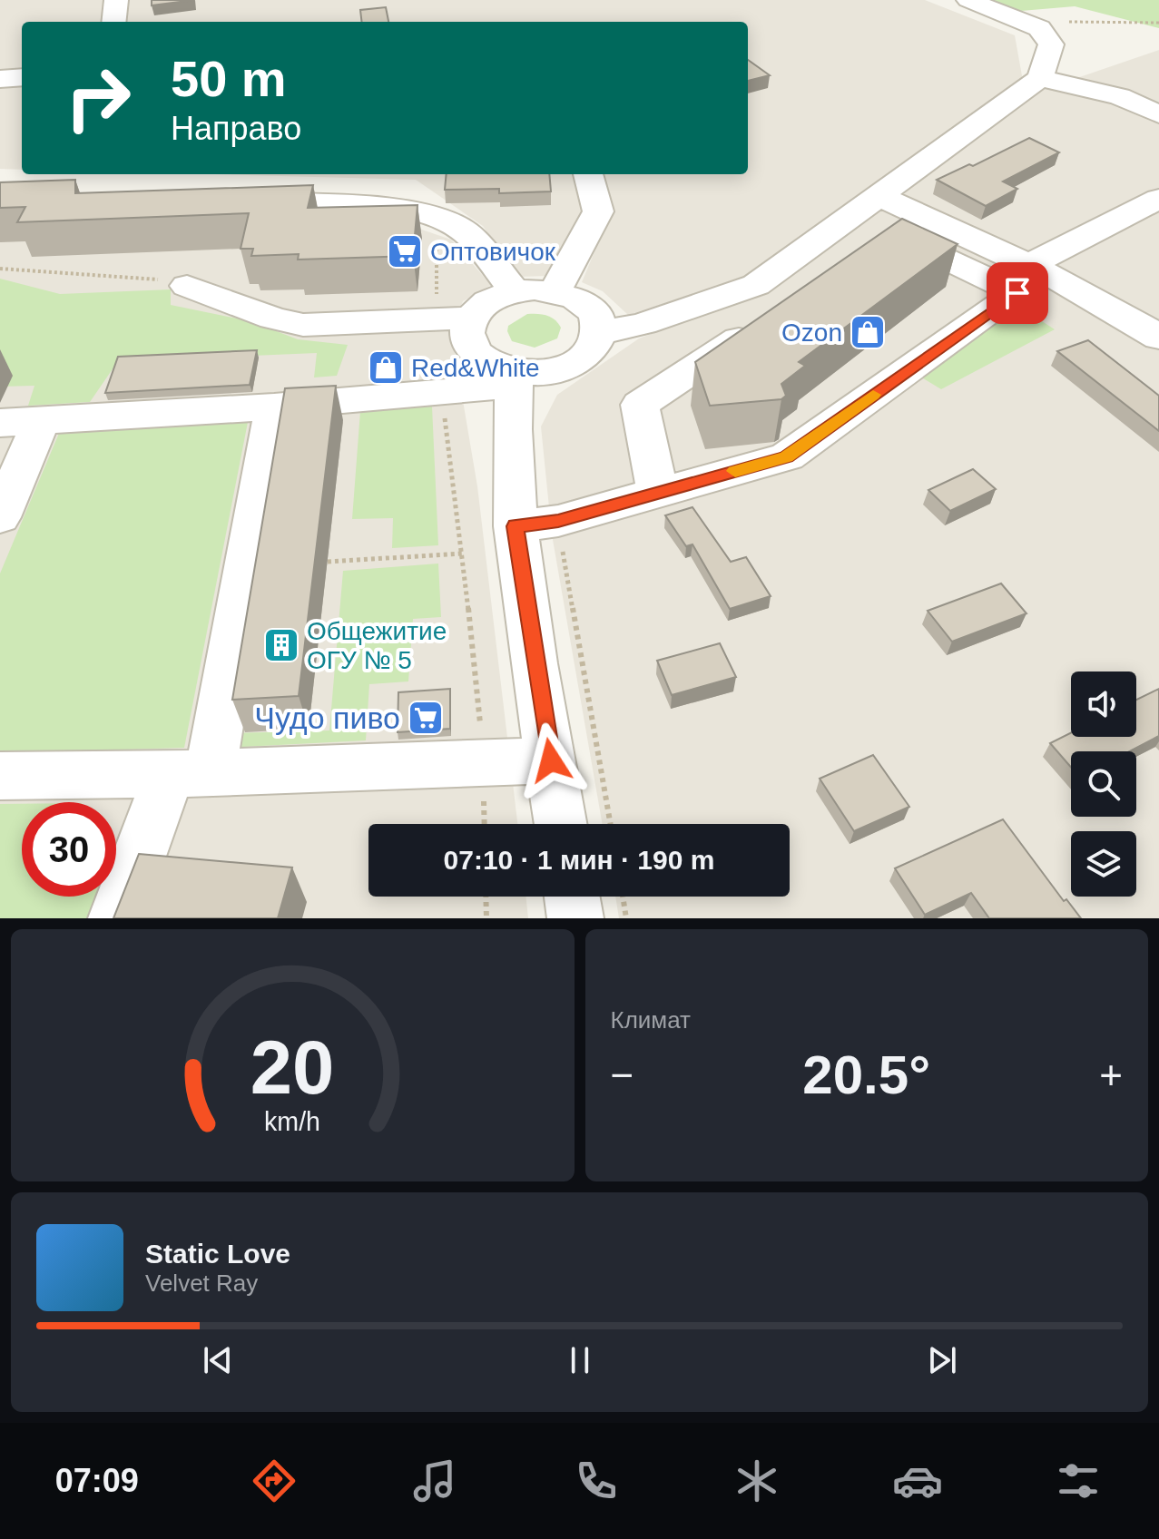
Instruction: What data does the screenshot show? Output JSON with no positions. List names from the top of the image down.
{
  "places": {
    "supermarket": ["Оптовичок", "Чудо пиво"],
    "shop": ["Ozon", "Red&White"],
    "building": ["Общежитие ОГУ № 5"]
  },
  "page": {
    "turn": ["50 m", "Направо"],
    "limit": "30",
    "trip": "07:10 · 1 мин · 190 m",
    "tile": "Климат",
    "heat": ["−", "20.5°", "+"],
    "song": ["Static Love", "Velvet Ray"],
    "tabs": "07:09",
    "gauge": ["20", "km/h"]
  }
}
